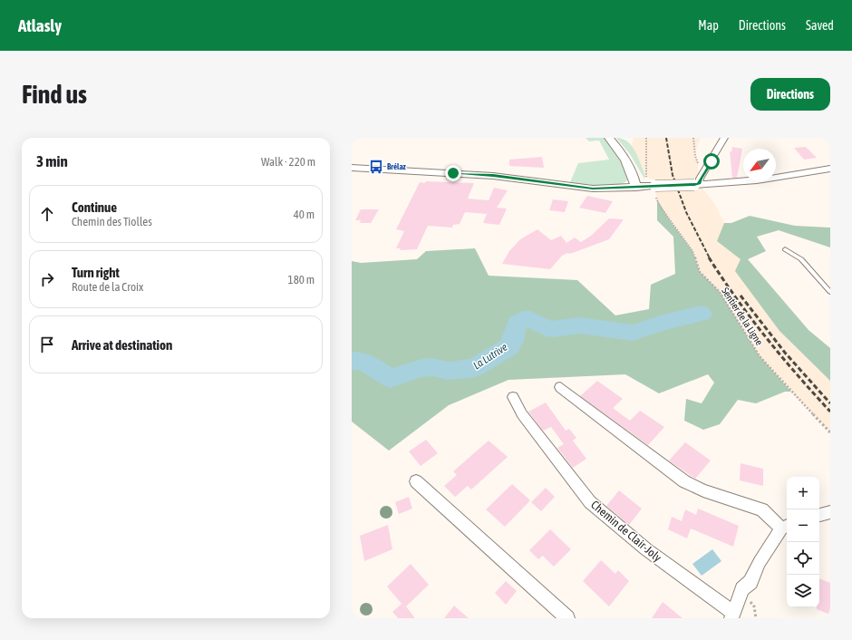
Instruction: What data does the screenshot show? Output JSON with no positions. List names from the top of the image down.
{
  "streets": {
    "street": ["Chemin de Clair-Joly"],
    "path": ["Sentier de la Ligne"]
  },
  "water": ["La Lutrive"],
  "places": {
    "bus stop": ["Brélaz"]
  },
  "north": "bottom left",
  "page": {
    "header": "Atlasly",
    "nav": ["Map", "Directions", "Saved"],
    "buttons": "Directions",
    "title": "Find us",
    "heading": ["3 min", "Walk · 220 m"],
    "list": [
      ["Continue", "Chemin des Tiolles", "40 m"],
      ["Turn right", "Route de la Croix", "180 m"],
      "Arrive at destination"
    ],
    "map_buttons": ["+", "−"]
  }
}
